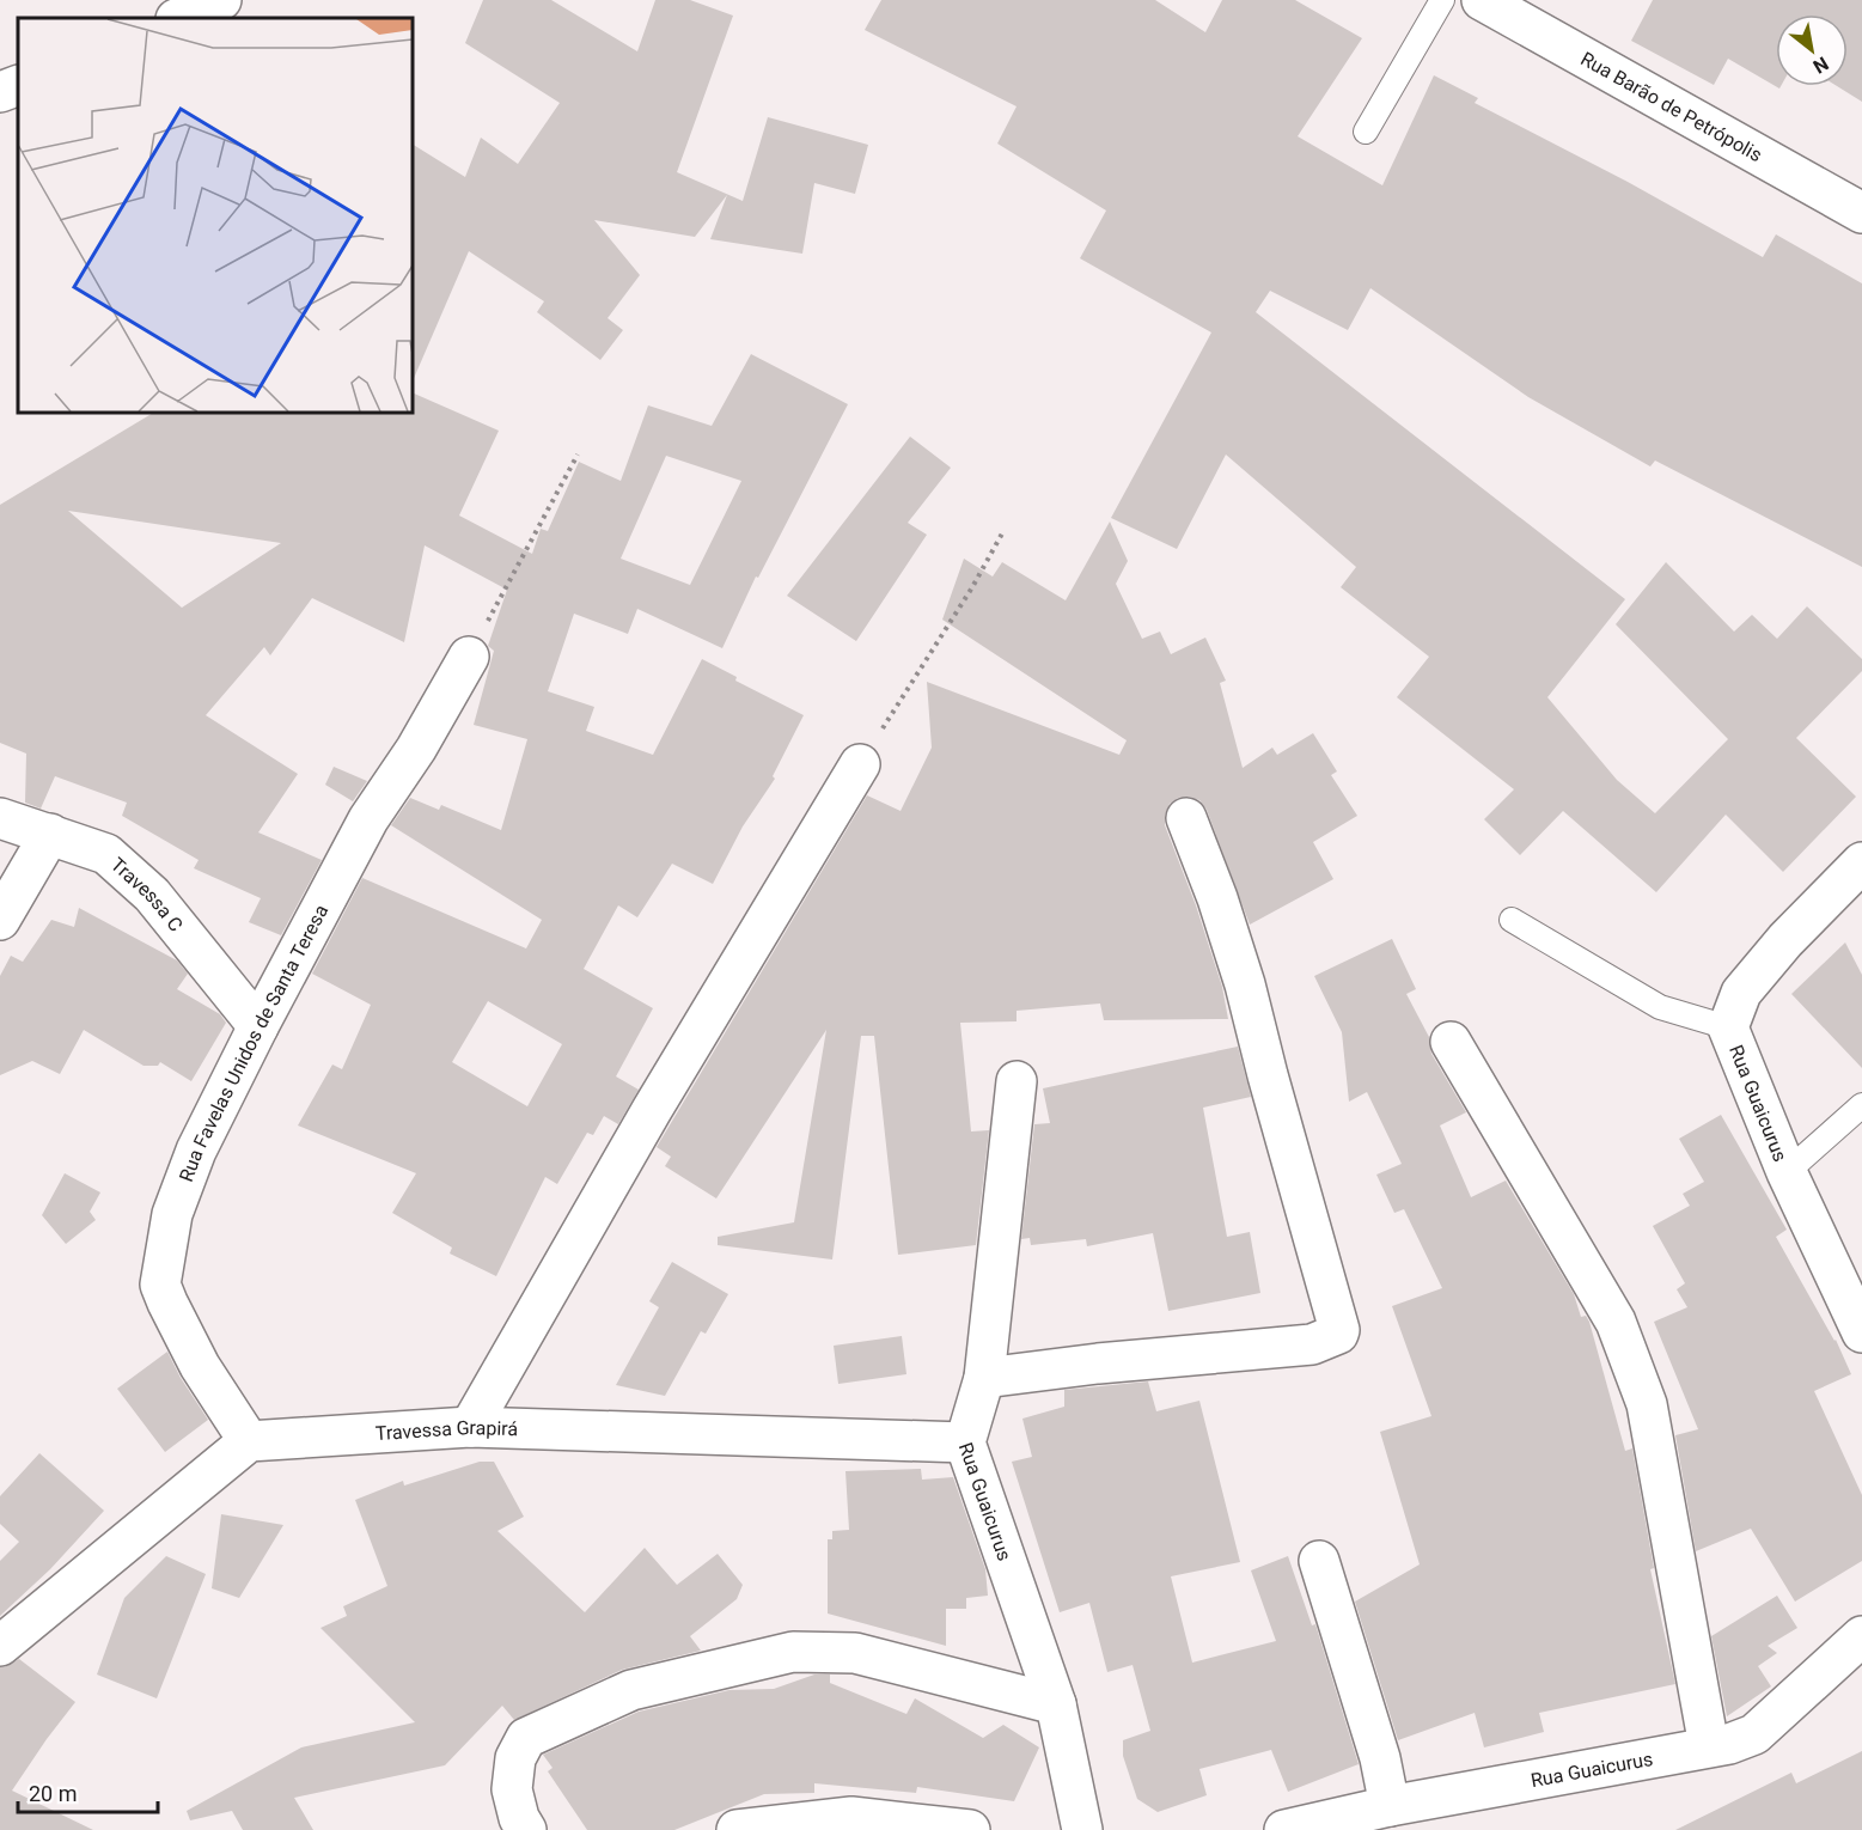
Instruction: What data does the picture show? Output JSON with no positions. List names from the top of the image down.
{
  "streets": {
    "street": [
      "Rua Barão de Petrópolis",
      "Travessa C",
      "Rua Favelas Unidos de Santa Teresa",
      "Rua Guaicurus",
      "Travessa Grapirá"
    ]
  },
  "crossings": [
    ["Travessa C", "Rua Favelas Unidos de Santa Teresa"],
    ["Rua Favelas Unidos de Santa Teresa", "Travessa Grapirá"],
    ["Rua Guaicurus", "Travessa Grapirá"]
  ],
  "scale_bar": "20 m",
  "north": "bottom right"
}
